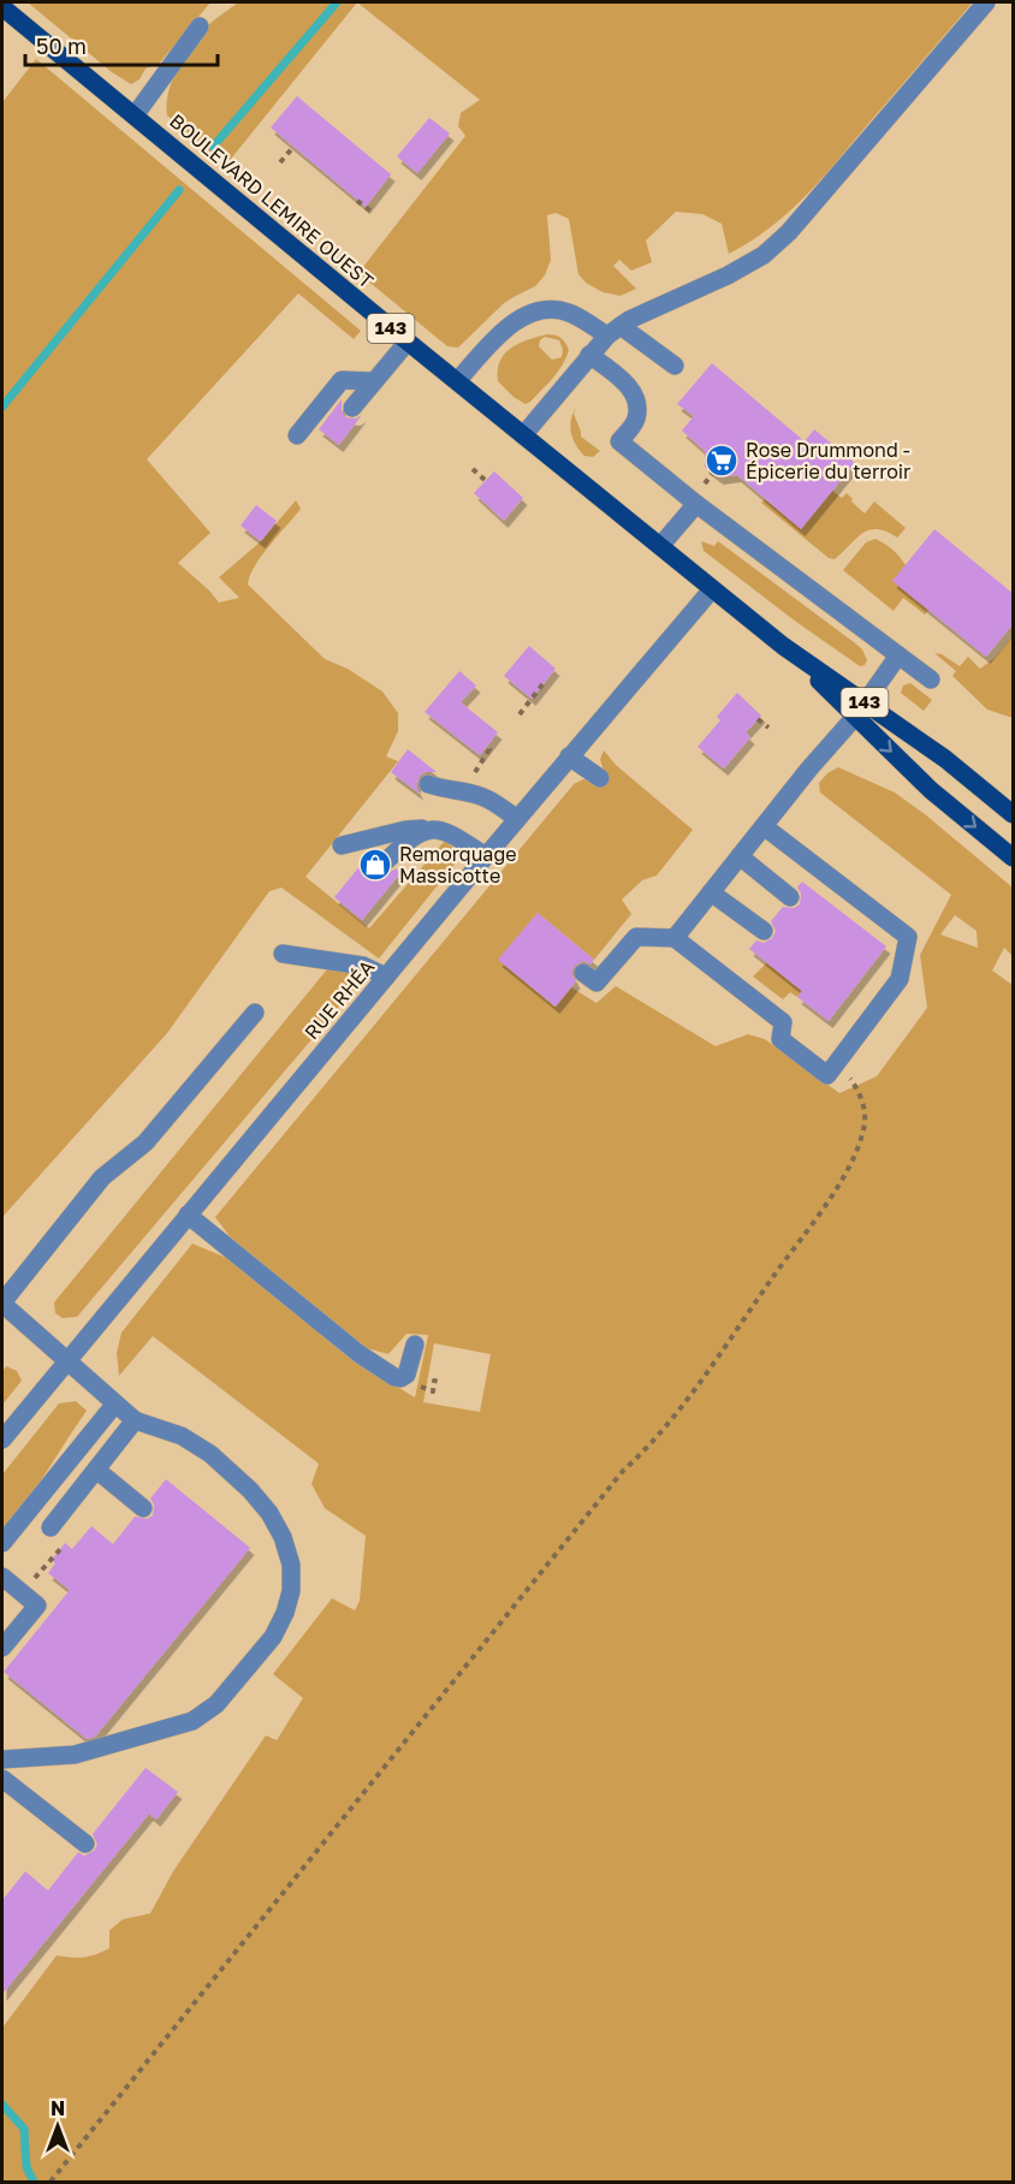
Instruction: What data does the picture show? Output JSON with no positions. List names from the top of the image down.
{
  "streets": {
    "main road": ["BOULEVARD LEMIRE OUEST", "143"],
    "street": ["RUE RHÉA"]
  },
  "crossings": [
    ["BOULEVARD LEMIRE OUEST", "RUE RHÉA"]
  ],
  "places": {
    "supermarket": ["Rose Drummond - Épicerie du terroir"],
    "shop": ["Remorquage Massicotte"]
  },
  "scale_bar": "50 m",
  "north": "top"
}
